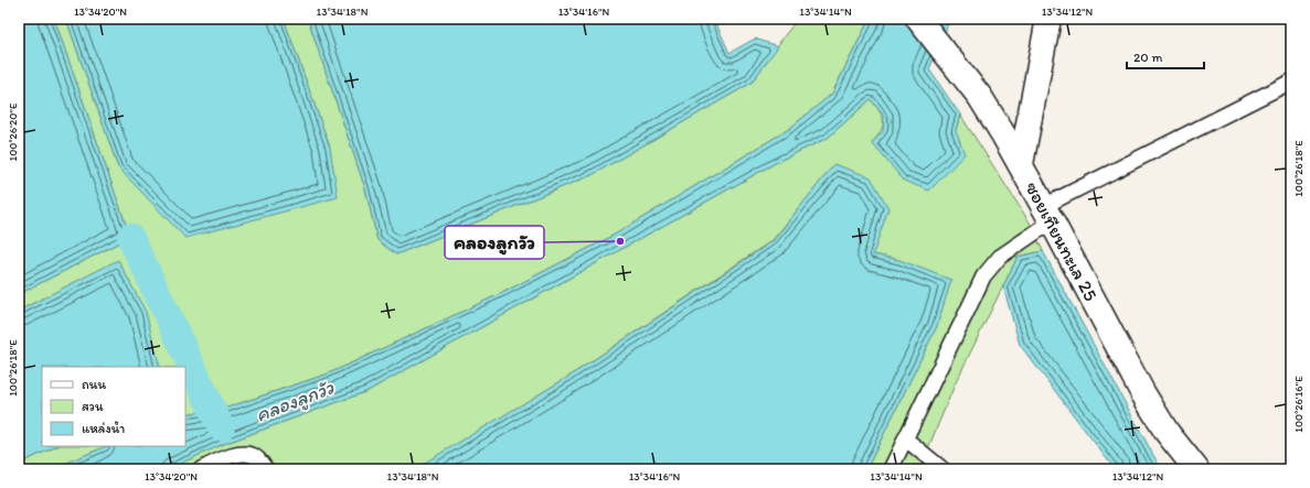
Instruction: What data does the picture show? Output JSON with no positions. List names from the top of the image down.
{
  "streets": {
    "street": ["ซอยเทียนทะเล 25"]
  },
  "water": ["คลองลูกวัว"],
  "places": ["คลองลูกวัว"],
  "legend": ["ถนน", "สวน", "แหล่งน้ำ"],
  "scale_bar": "20 m",
  "coordinates": [
    "13°34'20\"N",
    "13°34'18\"N",
    "13°34'16\"N",
    "13°34'14\"N",
    "13°34'12\"N",
    "100°26'20\"E",
    "100°26'18\"E",
    "100°26'16\"E"
  ]
}
